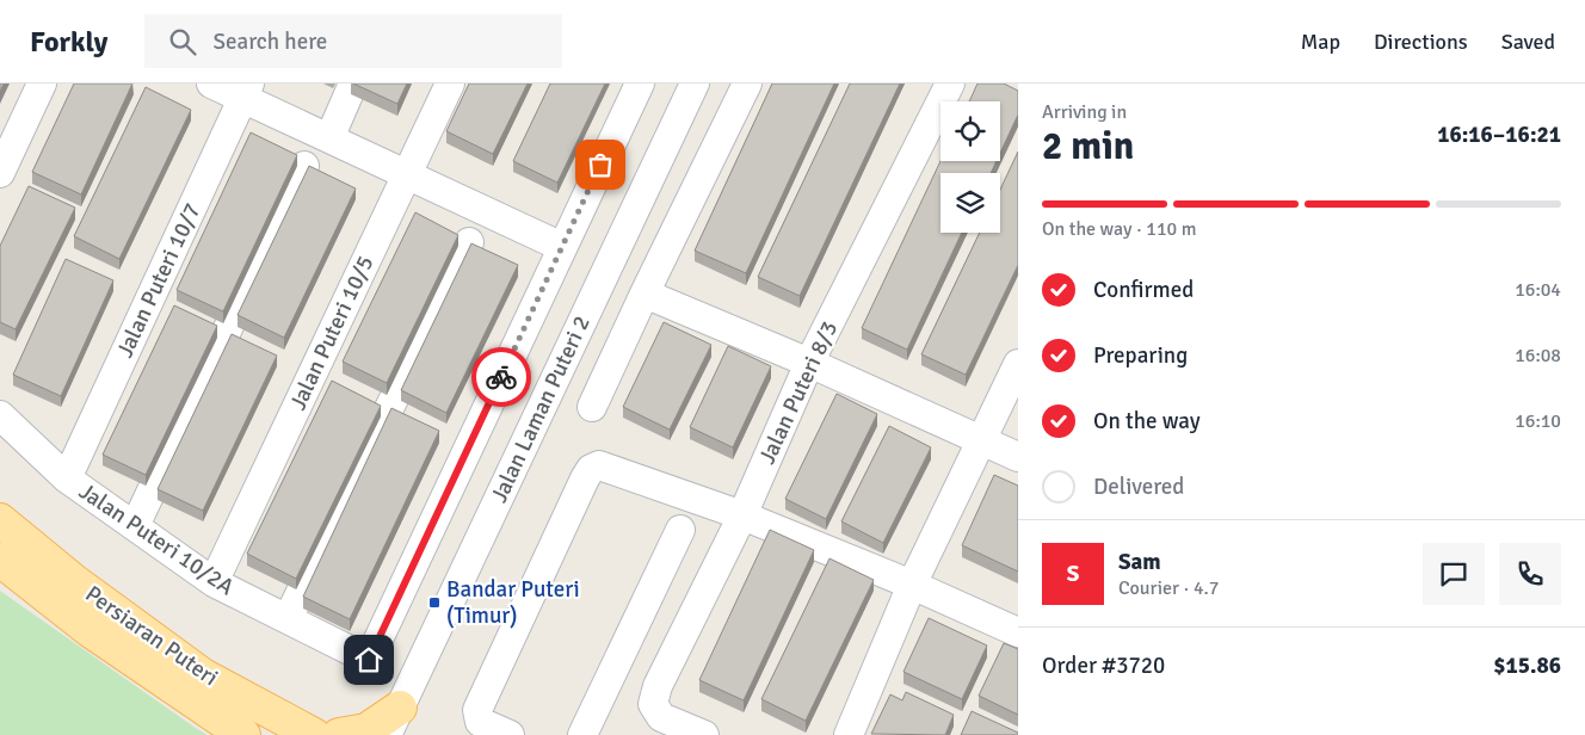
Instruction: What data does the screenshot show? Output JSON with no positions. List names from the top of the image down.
{
  "streets": {
    "main road": ["Persiaran Puteri"],
    "street": [
      "Jalan Puteri 10/7",
      "Jalan Puteri 10/5",
      "Jalan Puteri 8/3",
      "Jalan Laman Puteri 2",
      "Jalan Puteri 10/2A"
    ]
  },
  "crossings": [
    ["Jalan Puteri 10/7", "Jalan Puteri 10/2A"],
    ["Jalan Puteri 10/5", "Jalan Puteri 10/2A"]
  ],
  "places": {
    "transit": ["Bandar Puteri (Timur)"]
  },
  "page": {
    "header": "Forkly",
    "search": "Search here",
    "nav": ["Map", "Directions", "Saved"],
    "heading": ["2 min", "Arriving in", "16:16–16:21"],
    "panel": [
      "Sam",
      "Courier · 4.7",
      "Order #3720",
      "$15.86"
    ],
    "bar": "On the way · 110 m",
    "list": [
      ["Confirmed", "16:04"],
      ["Preparing", "16:08"],
      ["On the way", "16:10"],
      "Delivered"
    ],
    "round": "S"
  }
}
